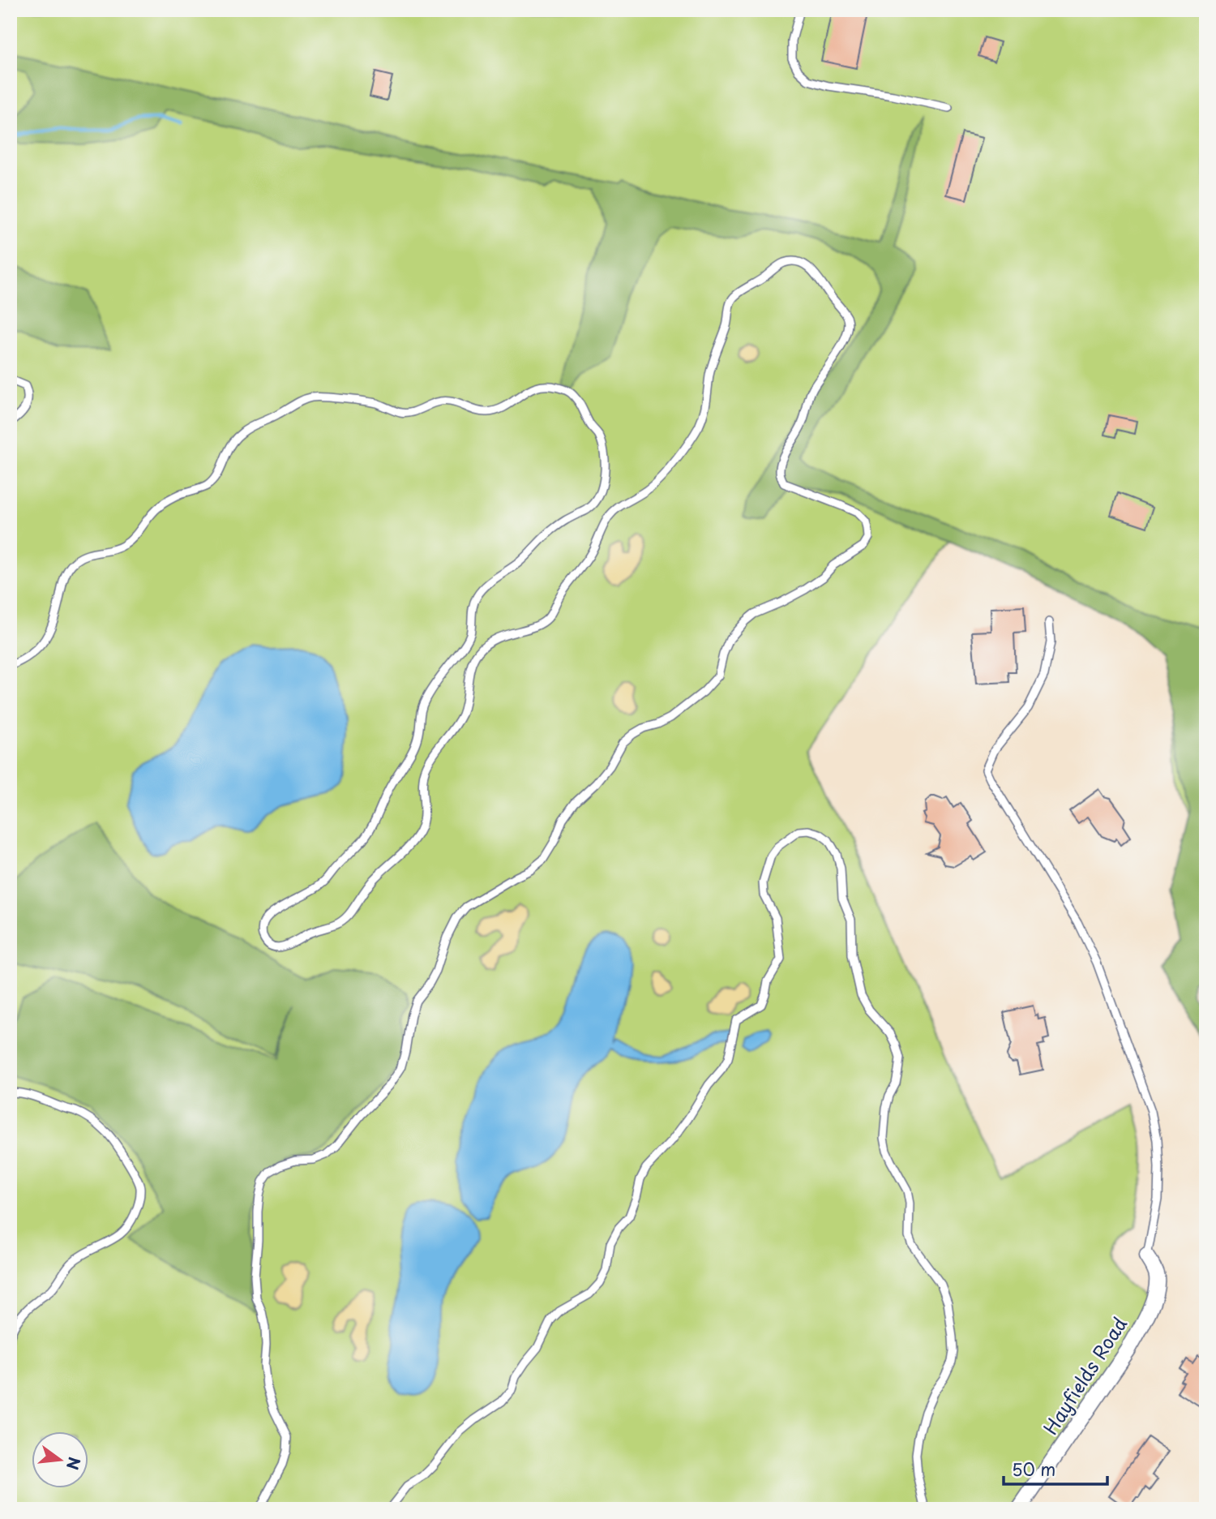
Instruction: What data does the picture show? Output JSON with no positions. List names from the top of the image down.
{
  "streets": {
    "street": ["Hayfields Road"]
  },
  "scale_bar": "50 m",
  "north": "right"
}
